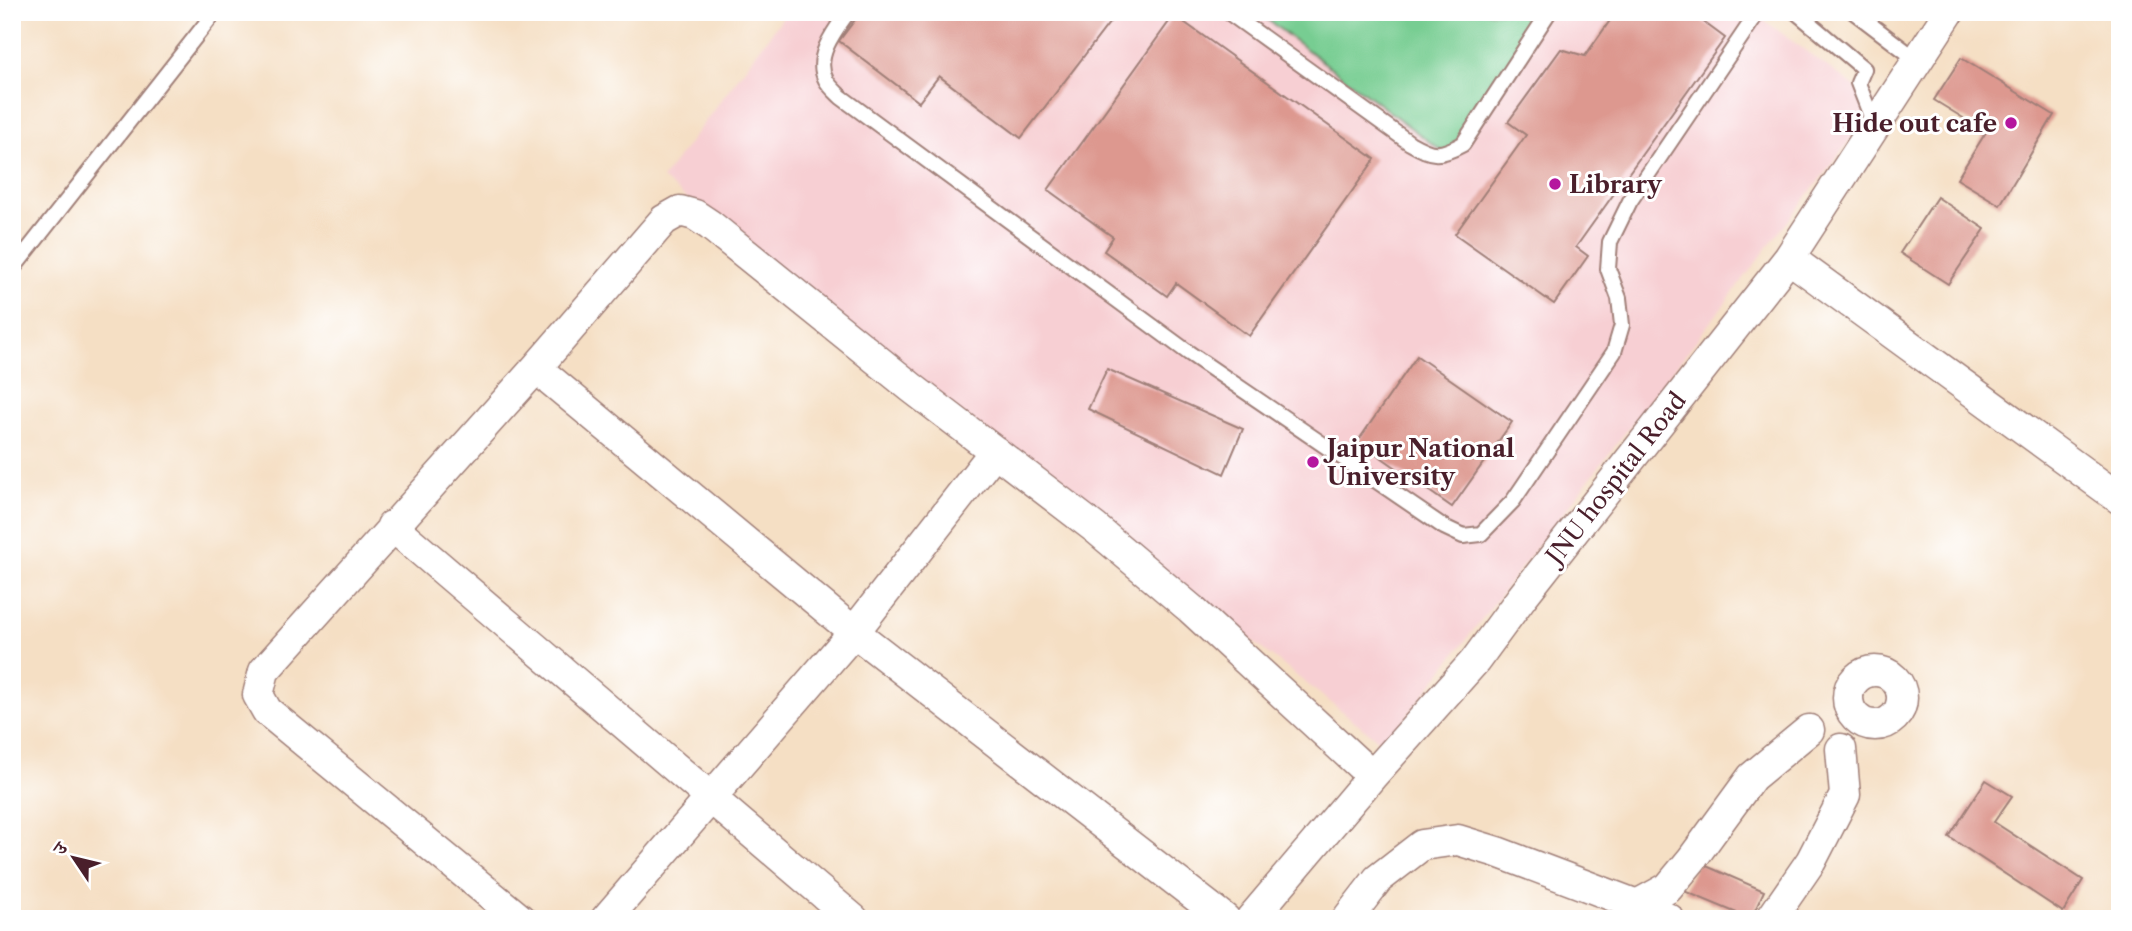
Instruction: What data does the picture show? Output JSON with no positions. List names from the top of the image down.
{
  "streets": {
    "street": ["JNU hospital Road"]
  },
  "places": ["Hide out cafe", "Library", "Jaipur National University"],
  "north": "top left"
}
